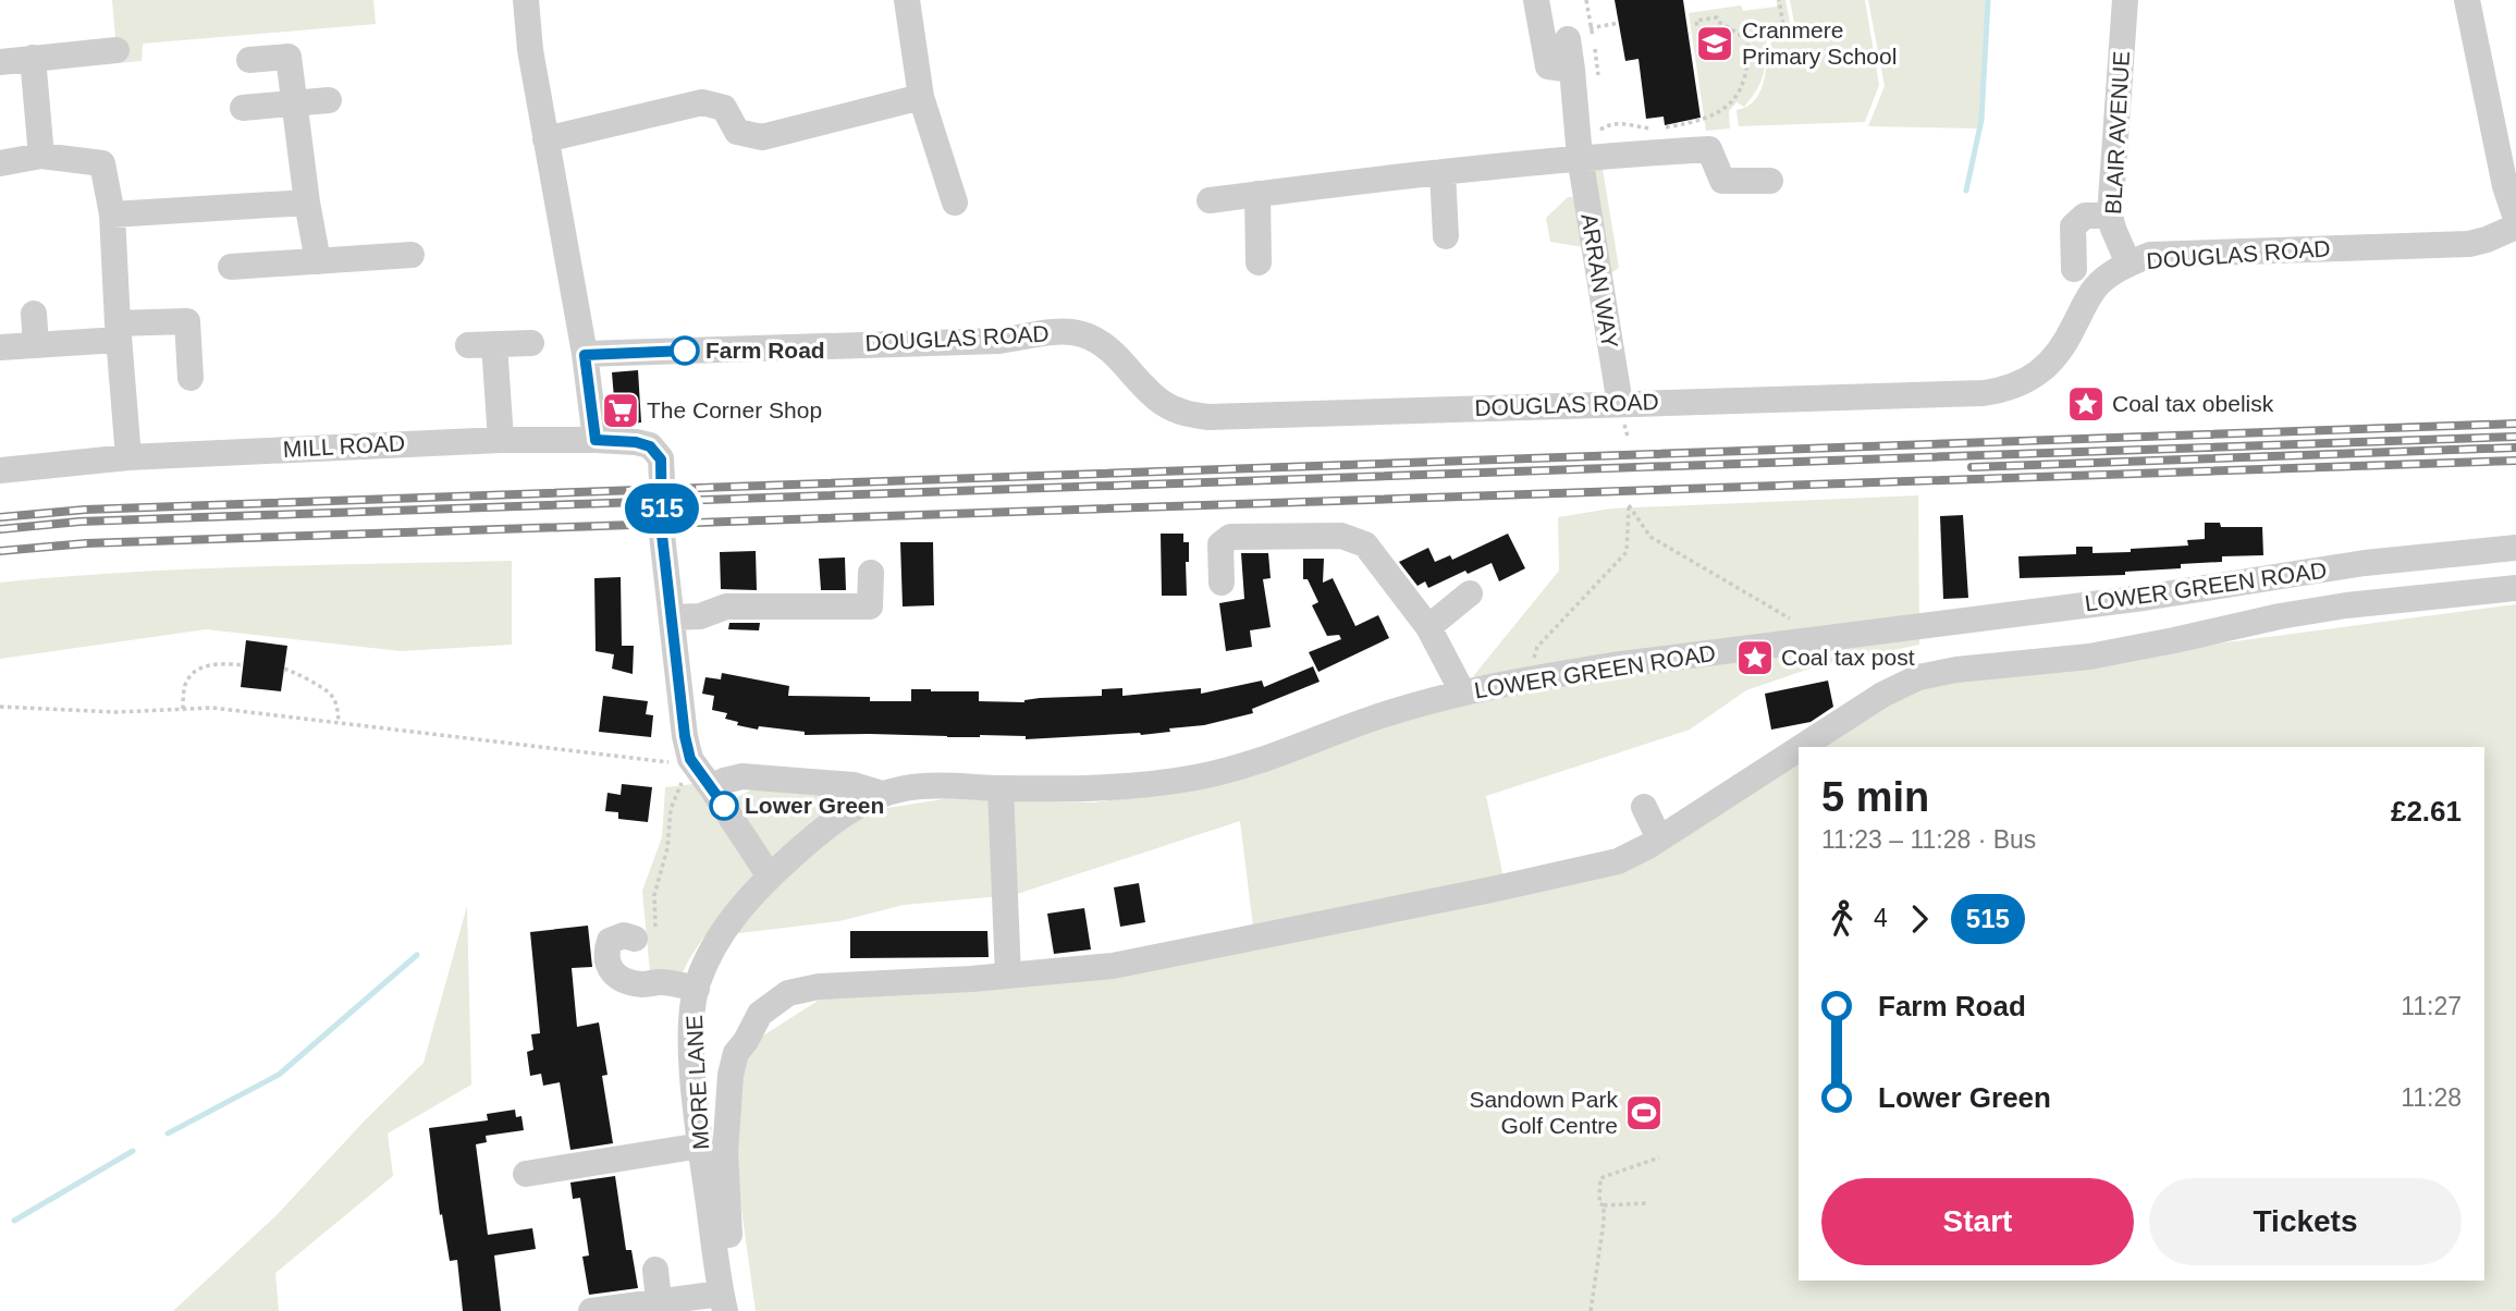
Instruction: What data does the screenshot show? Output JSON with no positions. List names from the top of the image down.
{
  "streets": {
    "street": [
      "BLAIR AVENUE",
      "DOUGLAS ROAD",
      "ARRAN WAY",
      "MILL ROAD",
      "LOWER GREEN ROAD",
      "MORE LANE"
    ]
  },
  "crossings": [
    ["BLAIR AVENUE", "DOUGLAS ROAD"],
    ["DOUGLAS ROAD", "ARRAN WAY"],
    ["LOWER GREEN ROAD", "MORE LANE"]
  ],
  "places": {
    "school or university": ["Cranmere Primary School"],
    "other": ["Farm Road", "Lower Green"],
    "place": ["Coal tax obelisk", "Coal tax post"],
    "supermarket": ["The Corner Shop"],
    "sports": ["Sandown Park Golf Centre"]
  },
  "lines": ["bus line 515"],
  "page": {
    "on_map": "515",
    "heading": ["5 min", "11:23 – 11:28 · Bus", "£2.61"],
    "legs": ["4", "515"],
    "list": [
      {
        "name": "Farm Road",
        "value": "11:27"
      },
      {
        "name": "Lower Green",
        "value": "11:28"
      }
    ],
    "buttons": ["Start", "Tickets"]
  }
}
